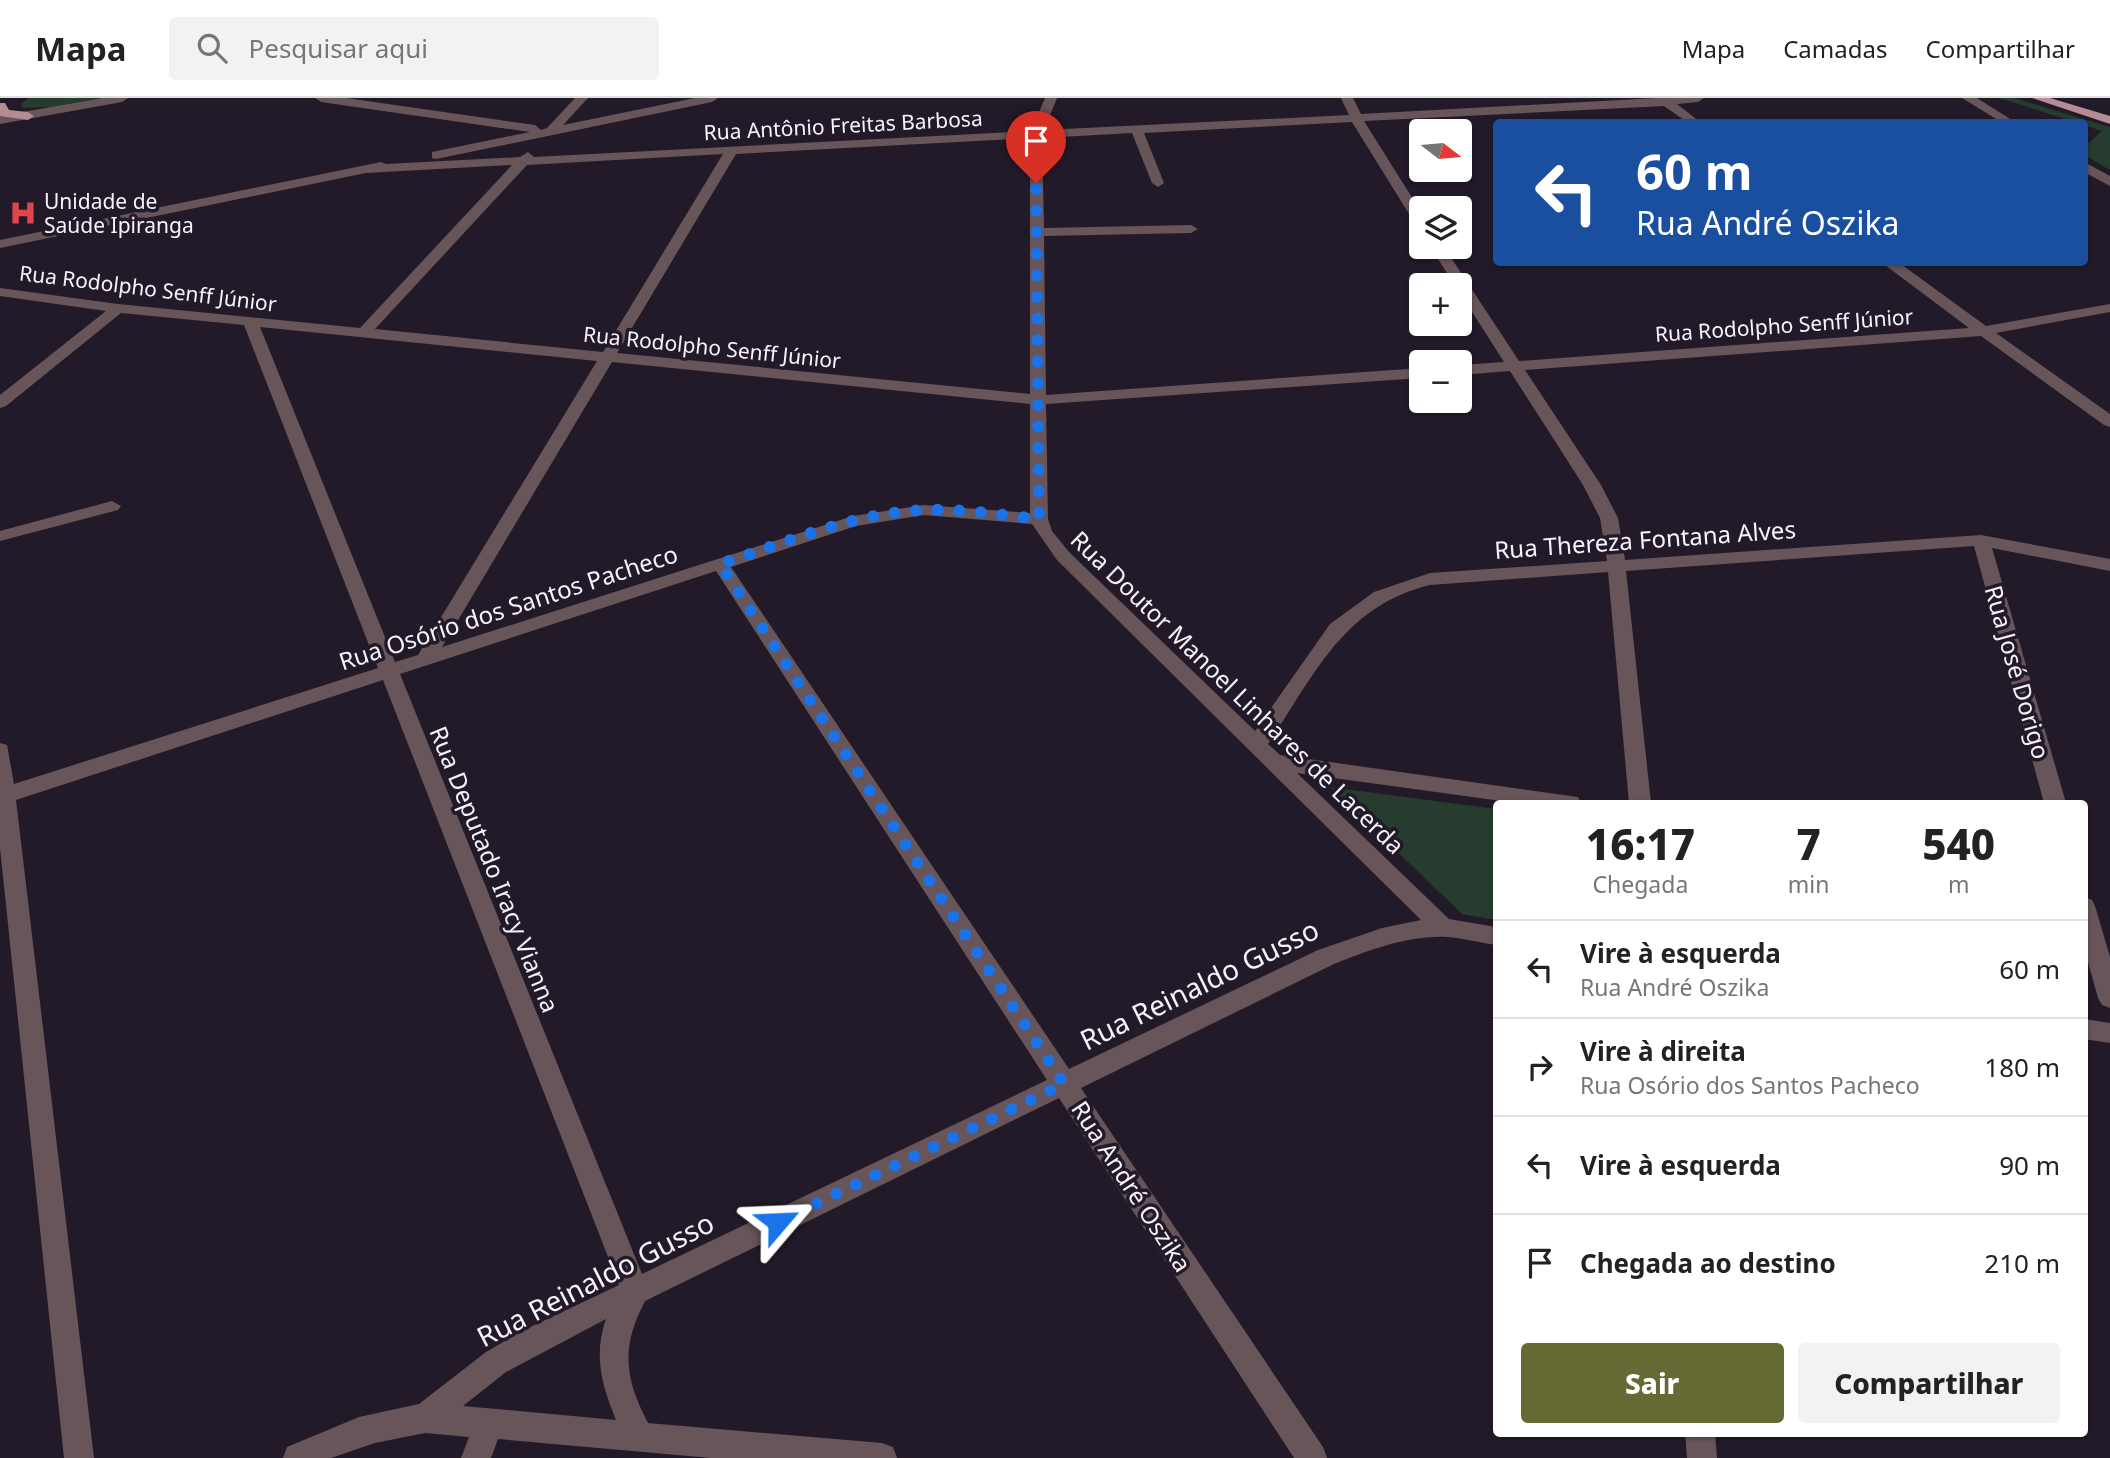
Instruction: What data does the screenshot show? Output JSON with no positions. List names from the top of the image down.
{
  "streets": {
    "street": [
      "Rua Antônio Freitas Barbosa",
      "Rua Rodolpho Senff Júnior",
      "Rua Thereza Fontana Alves",
      "Rua Osório dos Santos Pacheco",
      "Rua José Dorigo",
      "Rua Doutor Manoel Linhares de Lacerda",
      "Rua Deputado Iracy Vianna",
      "Rua Reinaldo Gusso",
      "Rua André Oszika"
    ]
  },
  "crossings": [
    ["Rua Rodolpho Senff Júnior", "Rua Deputado Iracy Vianna"],
    ["Rua Thereza Fontana Alves", "Rua José Dorigo"],
    ["Rua Thereza Fontana Alves", "Rua Doutor Manoel Linhares de Lacerda"],
    ["Rua Osório dos Santos Pacheco", "Rua Doutor Manoel Linhares de Lacerda"],
    ["Rua Osório dos Santos Pacheco", "Rua Deputado Iracy Vianna"],
    ["Rua Osório dos Santos Pacheco", "Rua André Oszika"],
    ["Rua Doutor Manoel Linhares de Lacerda", "Rua Reinaldo Gusso"],
    ["Rua Deputado Iracy Vianna", "Rua Reinaldo Gusso"],
    ["Rua Reinaldo Gusso", "Rua André Oszika"]
  ],
  "places": {
    "hospital": ["Unidade de Saúde Ipiranga"]
  },
  "north": "right",
  "page": {
    "header": "Mapa",
    "search": "Pesquisar aqui",
    "nav": ["Mapa", "Camadas", "Compartilhar"],
    "map_buttons": ["+", "−"],
    "turn": ["60 m", "Rua André Oszika"],
    "eta": [
      "16:17",
      "Chegada",
      "7",
      "min",
      "540",
      "m"
    ],
    "list": [
      {
        "name": "Vire à esquerda",
        "note": "Rua André Oszika",
        "value": "60 m"
      },
      {
        "name": "Vire à direita",
        "note": "Rua Osório dos Santos Pacheco",
        "value": "180 m"
      },
      {
        "name": "Vire à esquerda",
        "value": "90 m"
      },
      {
        "name": "Chegada ao destino",
        "value": "210 m"
      }
    ],
    "buttons": ["Sair", "Compartilhar"]
  }
}
